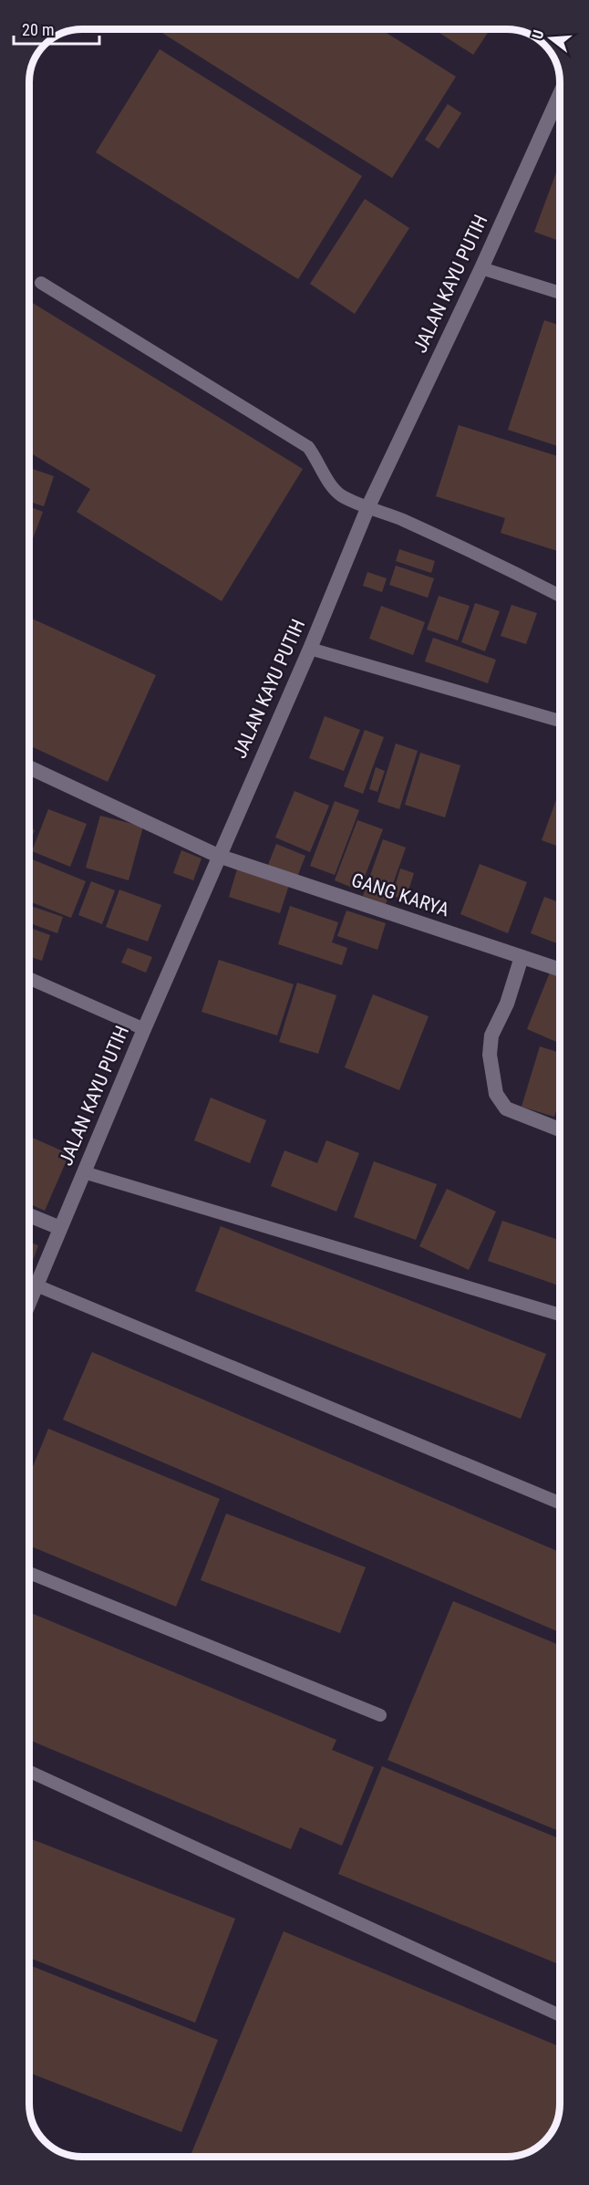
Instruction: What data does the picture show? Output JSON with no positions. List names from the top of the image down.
{
  "streets": {
    "street": ["JALAN KAYU PUTIH", "GANG KARYA"]
  },
  "crossings": [
    ["JALAN KAYU PUTIH", "GANG KARYA"]
  ],
  "scale_bar": "20 m",
  "north": "left"
}
